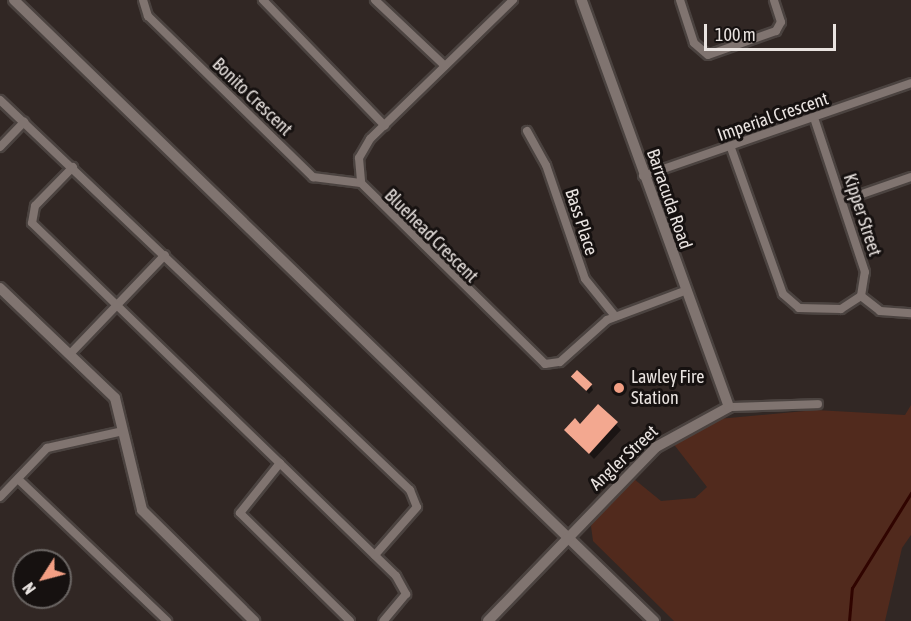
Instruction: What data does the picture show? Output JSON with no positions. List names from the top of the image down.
{
  "streets": {
    "street": [
      "Bonito Crescent",
      "Imperial Crescent",
      "Barracuda Road",
      "Kipper Street",
      "Bass Place",
      "Bluehead Crescent",
      "Angler Street"
    ]
  },
  "crossings": [
    ["Bonito Crescent", "Bluehead Crescent"],
    ["Imperial Crescent", "Barracuda Road"],
    ["Imperial Crescent", "Kipper Street"],
    ["Barracuda Road", "Bluehead Crescent"],
    ["Barracuda Road", "Angler Street"],
    ["Bass Place", "Bluehead Crescent"]
  ],
  "places": ["Lawley Fire Station"],
  "scale_bar": "100 m",
  "north": "bottom left"
}
